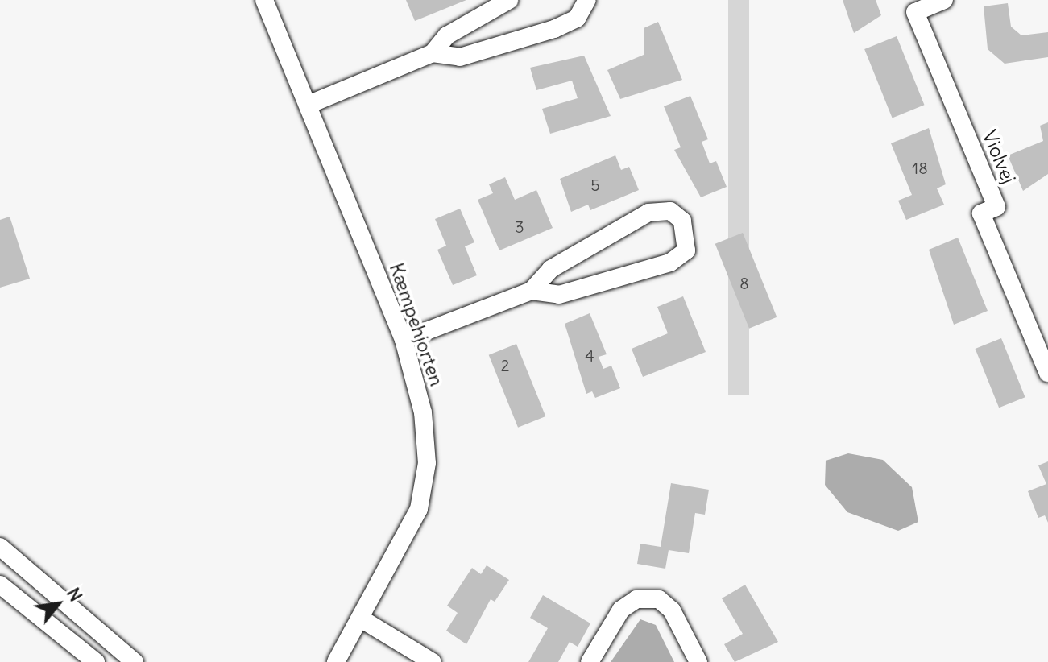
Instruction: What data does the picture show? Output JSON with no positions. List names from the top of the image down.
{
  "streets": {
    "street": ["Violvej", "Kæmpehjorten"]
  },
  "house_numbers": [
    "18",
    "5",
    "3",
    "8",
    "4",
    "2"
  ],
  "north": "top right"
}
